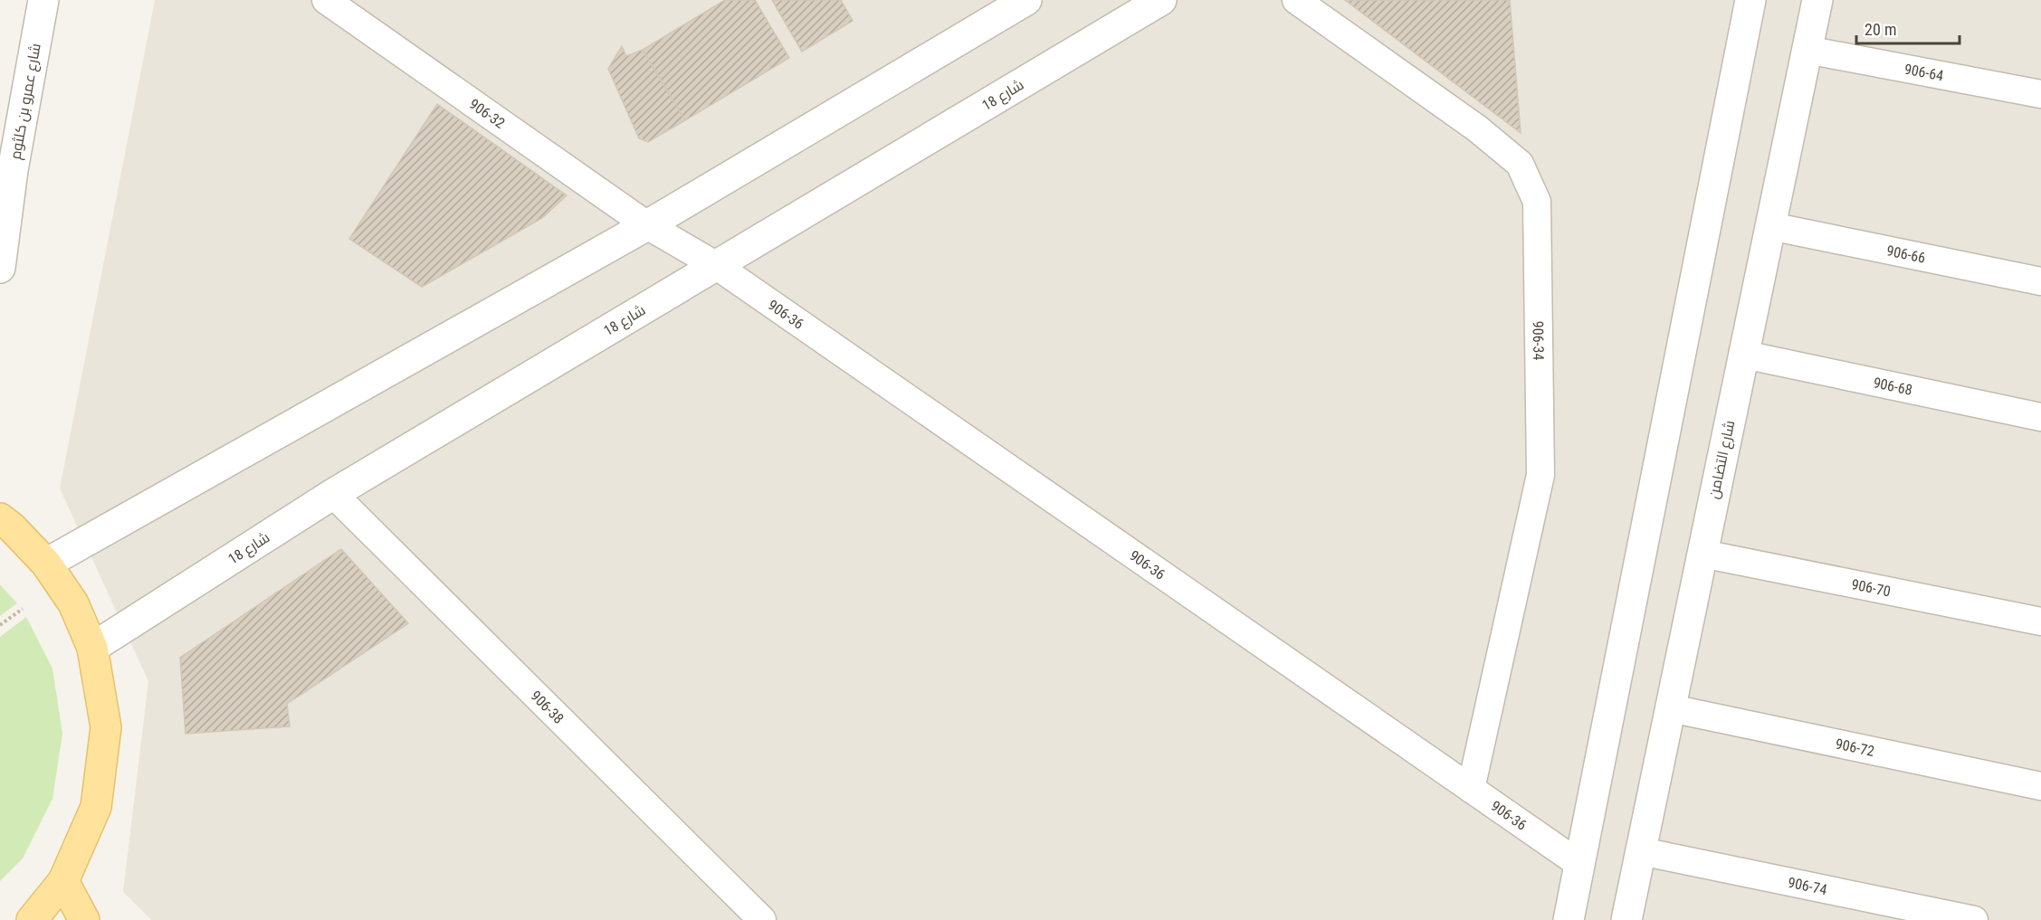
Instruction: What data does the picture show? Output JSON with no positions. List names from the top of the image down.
{
  "streets": {
    "street": [
      "906-64",
      "شارع 18",
      "شارع عمرو بن كلثوم",
      "906-32",
      "906-66",
      "906-36",
      "906-34",
      "906-68",
      "شارع التضامن",
      "906-70",
      "906-38",
      "906-72",
      "906-74"
    ]
  },
  "crossings": [
    ["906-64", "شارع التضامن"],
    ["شارع 18", "906-32"],
    ["شارع 18", "906-36"],
    ["شارع 18", "906-38"],
    ["906-32", "906-36"],
    ["906-66", "شارع التضامن"],
    ["906-36", "906-34"],
    ["906-68", "شارع التضامن"],
    ["شارع التضامن", "906-70"],
    ["شارع التضامن", "906-72"],
    ["شارع التضامن", "906-74"]
  ],
  "scale_bar": "20 m"
}
